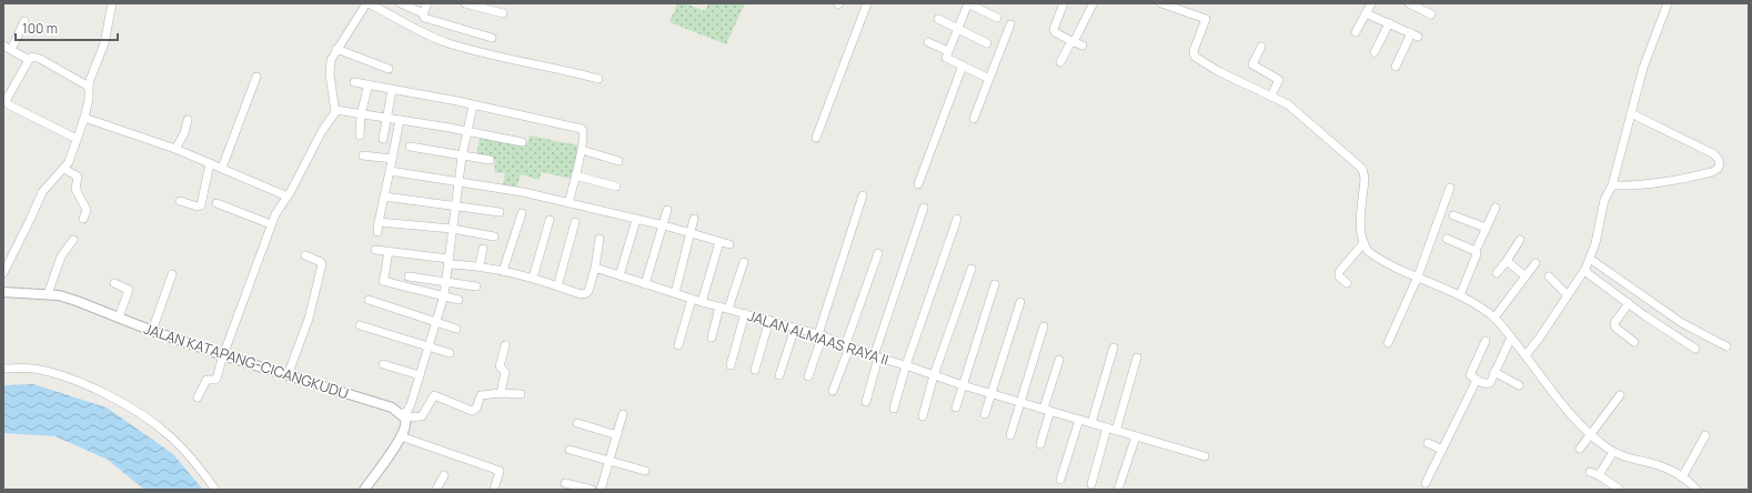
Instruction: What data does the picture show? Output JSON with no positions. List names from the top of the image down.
{
  "streets": {
    "street": ["JALAN ALMAAS RAYA II", "JALAN KATAPANG-CICANGKUDU"]
  },
  "scale_bar": "100 m"
}
